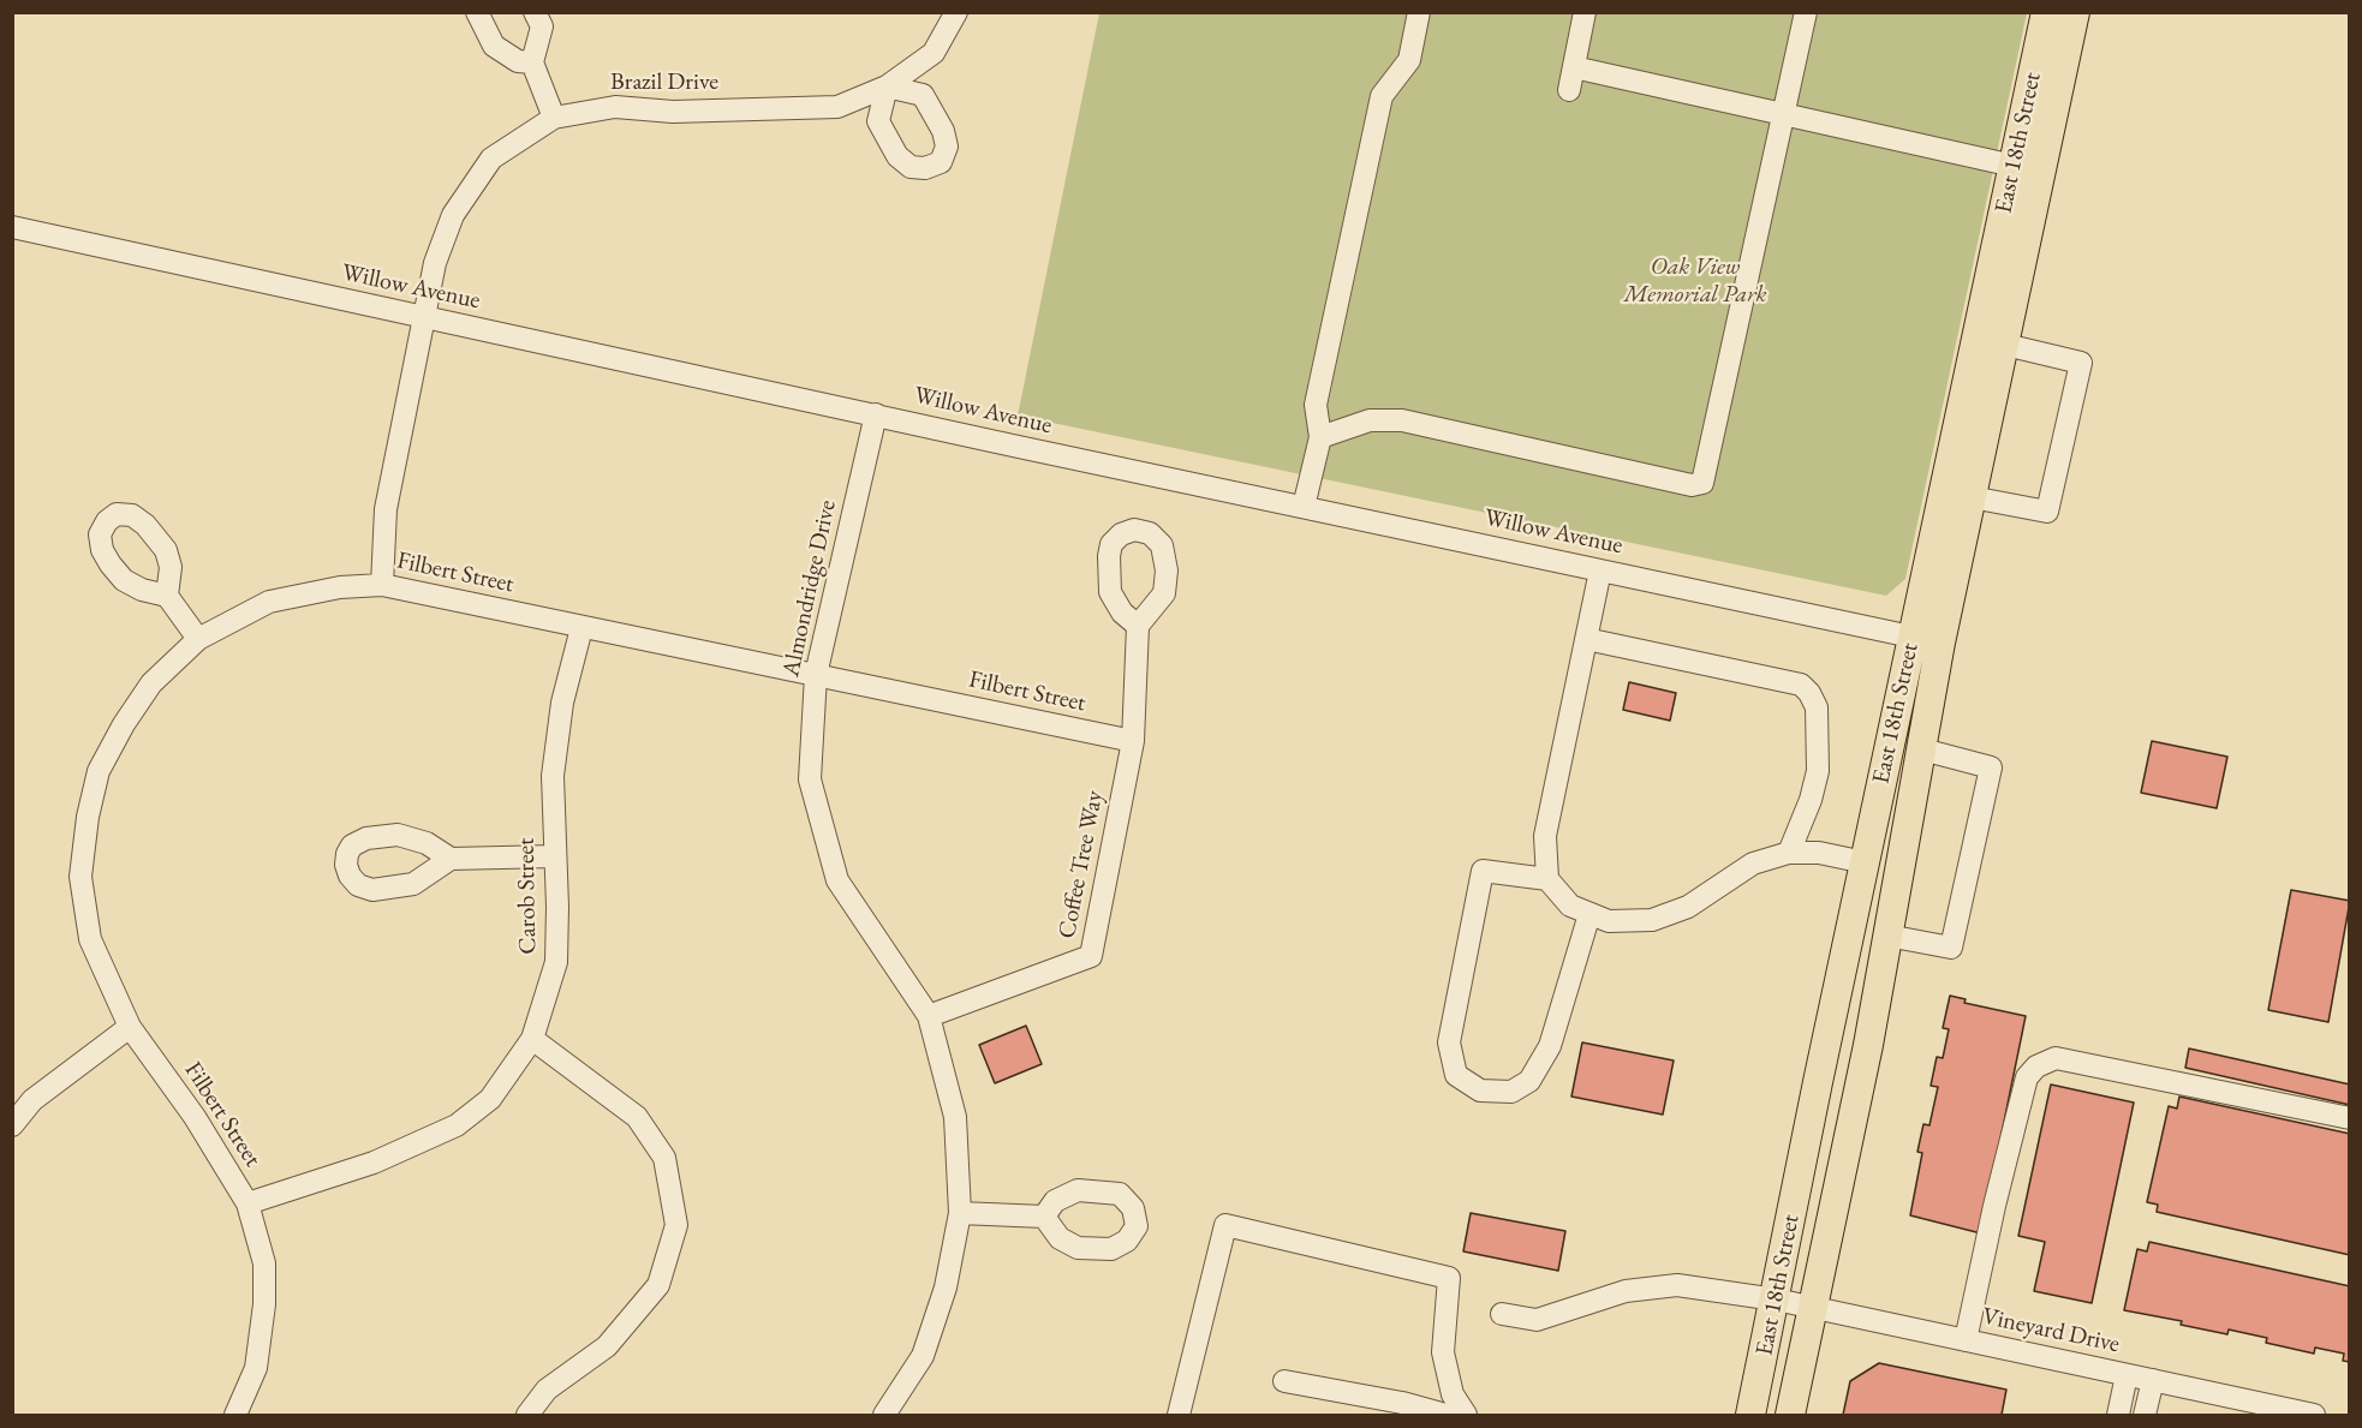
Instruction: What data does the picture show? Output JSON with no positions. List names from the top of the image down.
{
  "streets": {
    "main road": ["East 18th Street"],
    "street": [
      "Brazil Drive",
      "Willow Avenue",
      "Filbert Street",
      "Almondridge Drive",
      "Coffee Tree Way",
      "Carob Street",
      "Vineyard Drive"
    ]
  },
  "crossings": [
    ["Brazil Drive", "Willow Avenue"],
    ["Brazil Drive", "Filbert Street"],
    ["East 18th Street", "Willow Avenue"],
    ["East 18th Street", "Vineyard Drive"],
    ["Willow Avenue", "Almondridge Drive"],
    ["Filbert Street", "Almondridge Drive"],
    ["Filbert Street", "Coffee Tree Way"],
    ["Filbert Street", "Carob Street"],
    ["Almondridge Drive", "Coffee Tree Way"]
  ],
  "parks": ["Oak View Memorial Park"]
}
